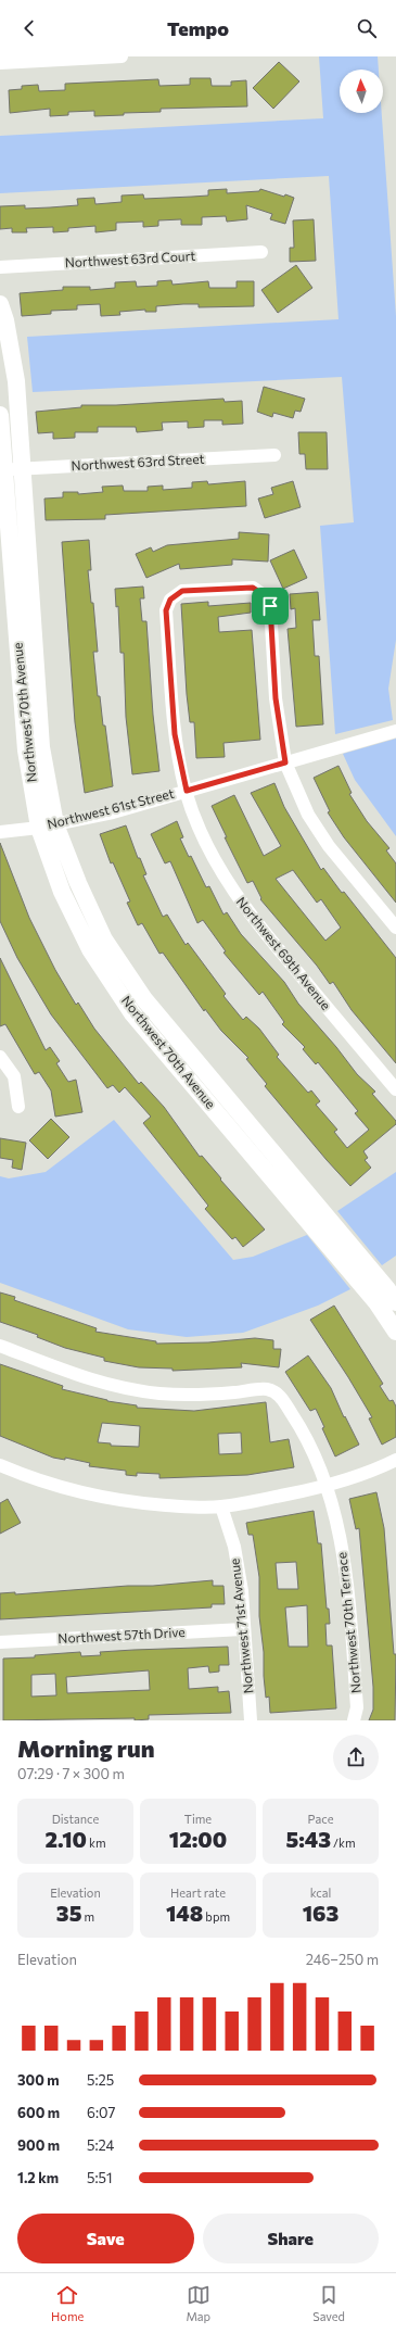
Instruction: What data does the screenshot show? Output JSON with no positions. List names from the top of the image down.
{
  "streets": {
    "street": [
      "Northwest 63rd Court",
      "Northwest 63rd Street",
      "Northwest 70th Avenue",
      "Northwest 61st Street",
      "Northwest 69th Avenue",
      "Northwest 70th Terrace",
      "Northwest 71st Avenue",
      "Northwest 57th Drive"
    ]
  },
  "crossings": [
    ["Northwest 63rd Street", "Northwest 70th Avenue"],
    ["Northwest 70th Avenue", "Northwest 61st Street"],
    ["Northwest 61st Street", "Northwest 69th Avenue"],
    ["Northwest 71st Avenue", "Northwest 57th Drive"]
  ],
  "north": "top",
  "page": {
    "header": "Tempo",
    "heading": ["Morning run", "07:29 · 7 × 300 m"],
    "stats": [
      ["Distance", "2.10 km"],
      ["Time", "12:00"],
      ["Pace", "5:43 /km"],
      ["Elevation", "35 m"],
      ["Heart rate", "148 bpm"],
      ["kcal", "163"]
    ],
    "chart": ["Elevation", "246–250 m"],
    "list": [
      {
        "name": "300 m",
        "note": "5:25"
      },
      {
        "name": "600 m",
        "note": "6:07"
      },
      {
        "name": "900 m",
        "note": "5:24"
      },
      {
        "name": "1.2 km",
        "note": "5:51"
      }
    ],
    "buttons": ["Save", "Share"],
    "tabs": ["Home", "Map", "Saved"]
  }
}
